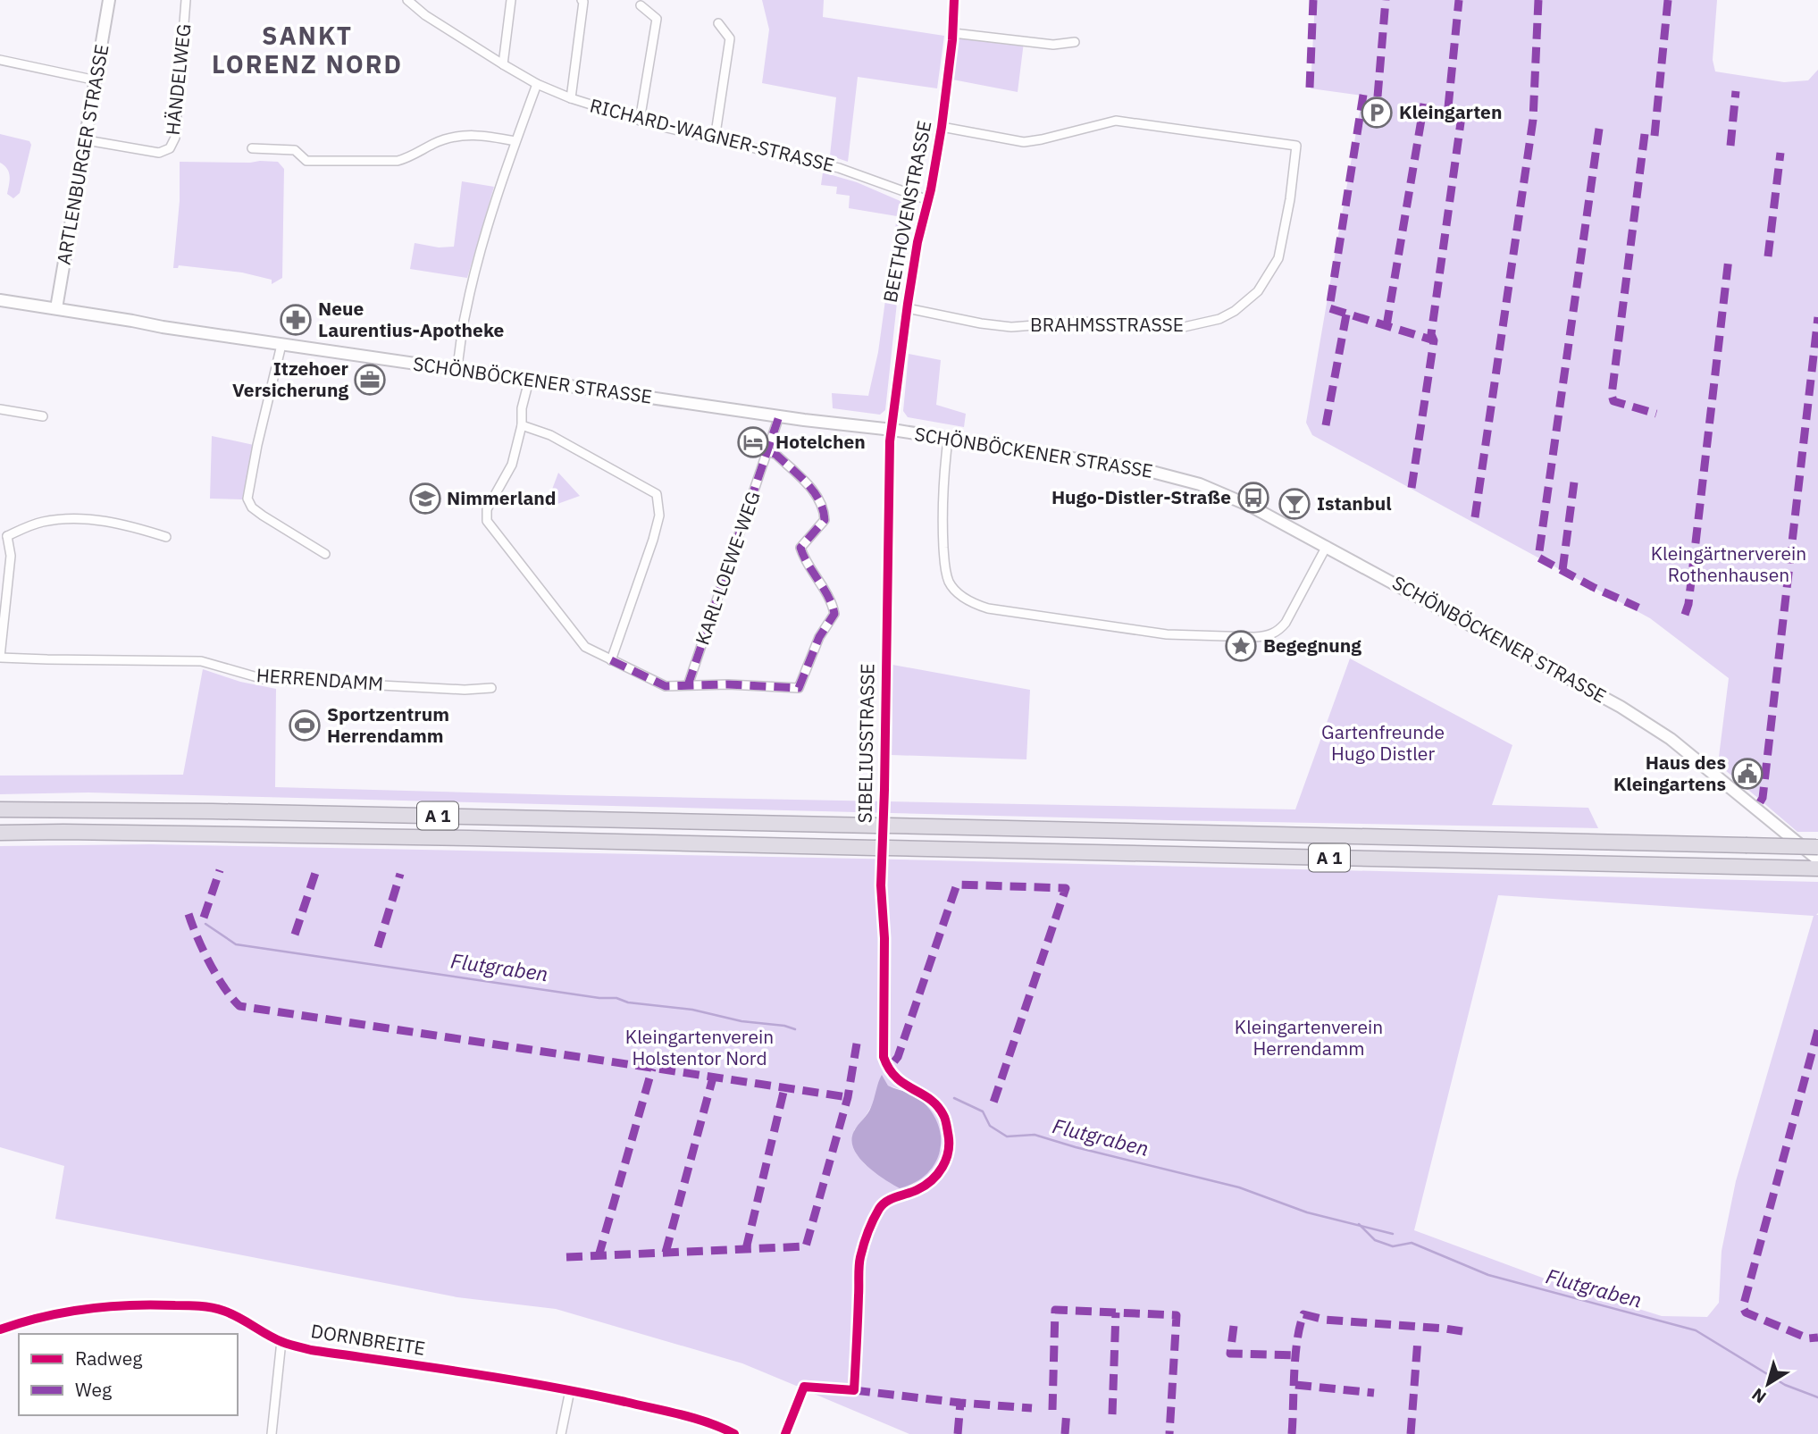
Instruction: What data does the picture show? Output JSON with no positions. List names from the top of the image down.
{
  "streets": {
    "highway": ["A 1"],
    "main road": ["ARTLENBURGER STRASSE", "SCHÖNBÖCKENER STRASSE"],
    "street": [
      "HÄNDELWEG",
      "RICHARD-WAGNER-STRASSE",
      "BEETHOVENSTRASSE",
      "BRAHMSSTRASSE",
      "KARL-LOEWE-WEG",
      "HERRENDAMM",
      "SIBELIUSSTRASSE",
      "DORNBREITE"
    ]
  },
  "crossings": [
    ["HÄNDELWEG", "ARTLENBURGER STRASSE"],
    ["RICHARD-WAGNER-STRASSE", "BEETHOVENSTRASSE"],
    ["ARTLENBURGER STRASSE", "SCHÖNBÖCKENER STRASSE"],
    ["BEETHOVENSTRASSE", "BRAHMSSTRASSE"],
    ["BEETHOVENSTRASSE", "SCHÖNBÖCKENER STRASSE"],
    ["BEETHOVENSTRASSE", "SIBELIUSSTRASSE"],
    ["SCHÖNBÖCKENER STRASSE", "KARL-LOEWE-WEG"],
    ["SCHÖNBÖCKENER STRASSE", "SIBELIUSSTRASSE"]
  ],
  "districts": ["SANKT LORENZ NORD"],
  "water": ["Flutgraben"],
  "parks": [
    "Kleingärtnerverein Rothenhausen",
    "Gartenfreunde Hugo Distler",
    "Kleingartenverein Herrendamm",
    "Kleingartenverein Holstentor Nord"
  ],
  "places": {
    "parking": ["Kleingarten"],
    "pharmacy": ["Neue Laurentius-Apotheke"],
    "office": ["Itzehoer Versicherung"],
    "hotel": ["Hotelchen"],
    "bus stop": ["Hugo-Distler-Straße"],
    "school or university": ["Nimmerland"],
    "bar": ["Istanbul"],
    "place": ["Begegnung"],
    "sports": ["Sportzentrum Herrendamm"],
    "public building": ["Haus des Kleingartens"]
  },
  "legend": ["Radweg", "Weg"],
  "north": "bottom left"
}
